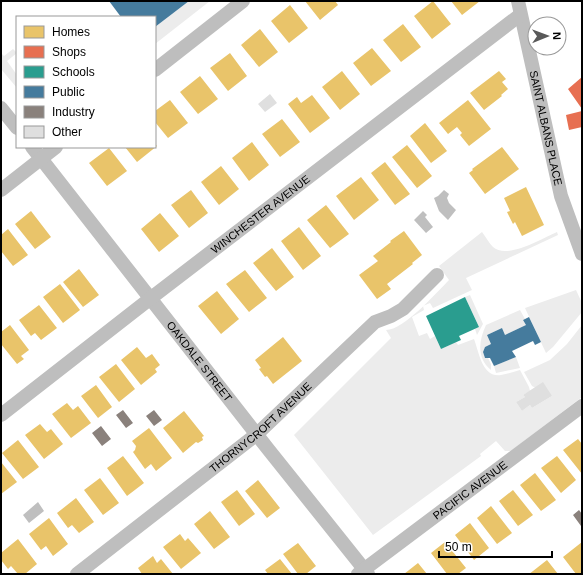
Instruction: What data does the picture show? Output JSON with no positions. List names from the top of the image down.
{
  "streets": {
    "street": [
      "SAINT ALBANS PLACE",
      "WINCHESTER AVENUE",
      "OAKDALE STREET",
      "THORNYCROFT AVENUE",
      "PACIFIC AVENUE"
    ]
  },
  "crossings": [
    ["SAINT ALBANS PLACE", "WINCHESTER AVENUE"],
    ["WINCHESTER AVENUE", "OAKDALE STREET"],
    ["OAKDALE STREET", "THORNYCROFT AVENUE"],
    ["OAKDALE STREET", "PACIFIC AVENUE"]
  ],
  "legend": [
    "Homes",
    "Shops",
    "Schools",
    "Public",
    "Industry",
    "Other"
  ],
  "scale_bar": "50 m",
  "north": "right"
}
